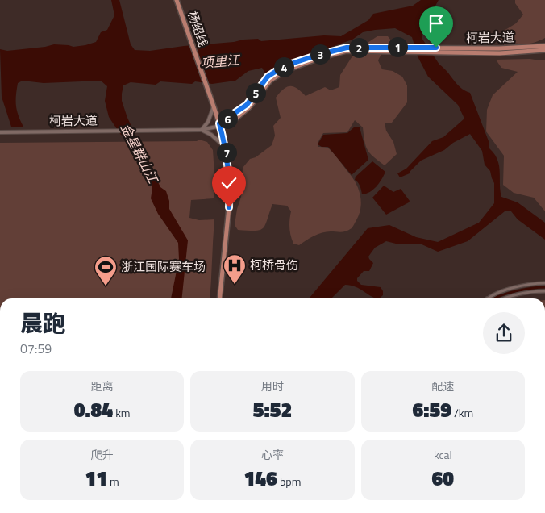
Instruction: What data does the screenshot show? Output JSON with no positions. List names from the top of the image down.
{
  "streets": {
    "main road": ["杨绍线", "柯岩大道"]
  },
  "crossings": [
    ["杨绍线", "柯岩大道"]
  ],
  "water": ["项里江", "金星群山江"],
  "places": {
    "hospital": ["柯桥骨伤"],
    "sports": ["浙江国际赛车场"]
  },
  "page": {
    "pins": [
      "1",
      "2",
      "3",
      "4",
      "5",
      "6",
      "7"
    ],
    "heading": ["晨跑", "07:59"],
    "stats": [
      ["距离", "0.84 km"],
      ["用时", "5:52"],
      ["配速", "6:59 /km"],
      ["爬升", "11 m"],
      ["心率", "146 bpm"],
      ["kcal", "60"]
    ]
  }
}
